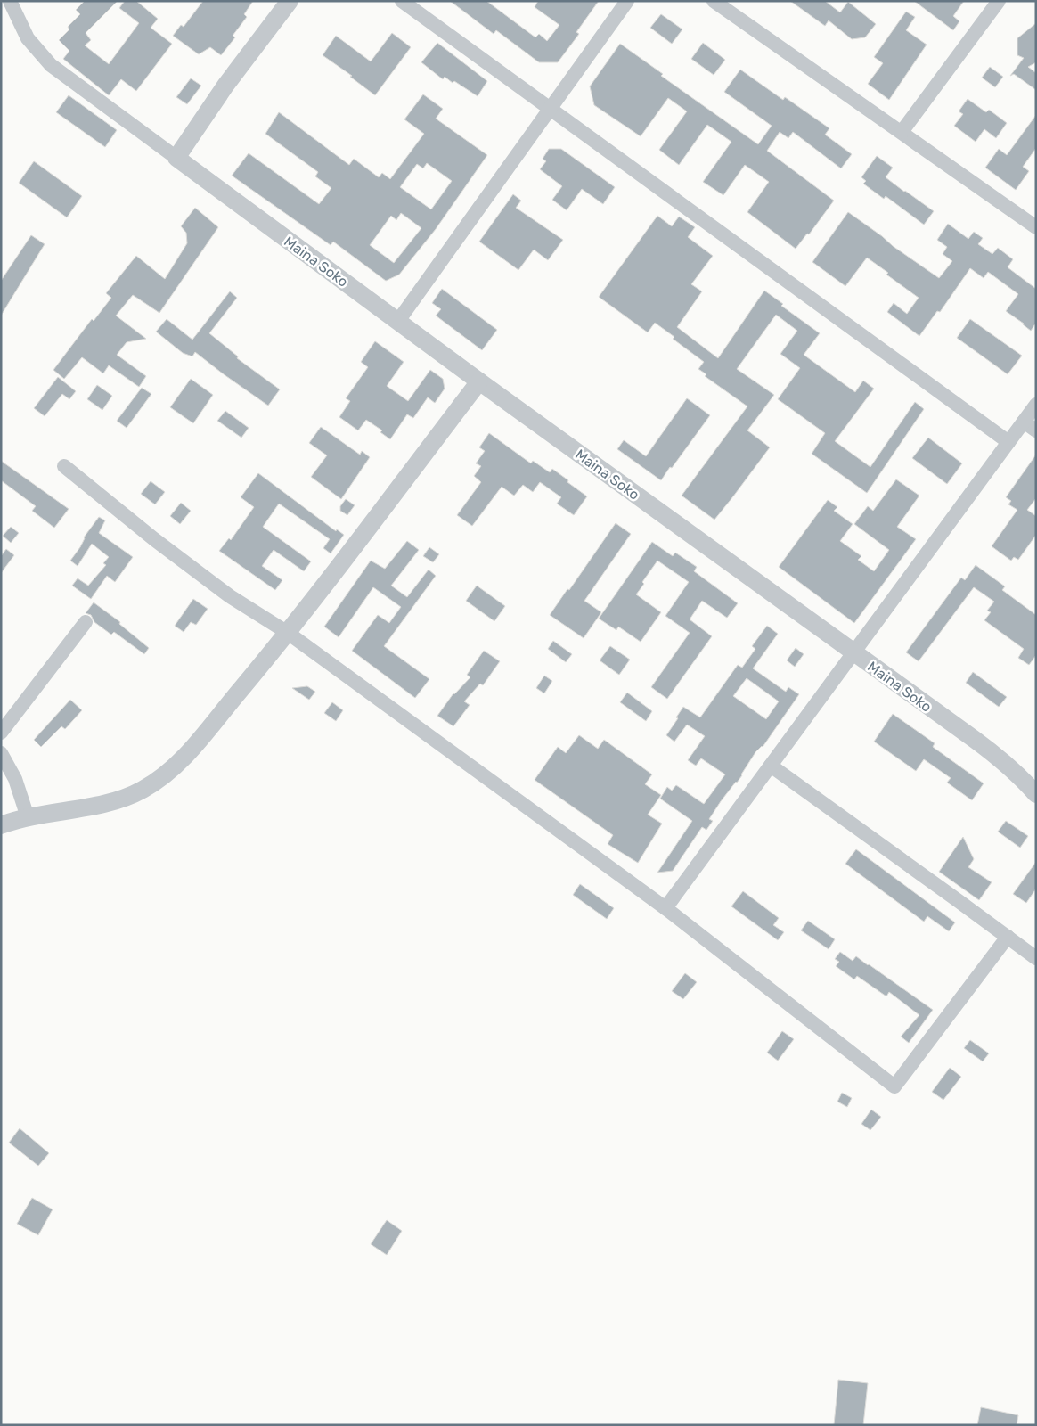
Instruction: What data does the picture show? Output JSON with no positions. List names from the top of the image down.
{
  "streets": {
    "street": ["Maina Soko"]
  }
}
